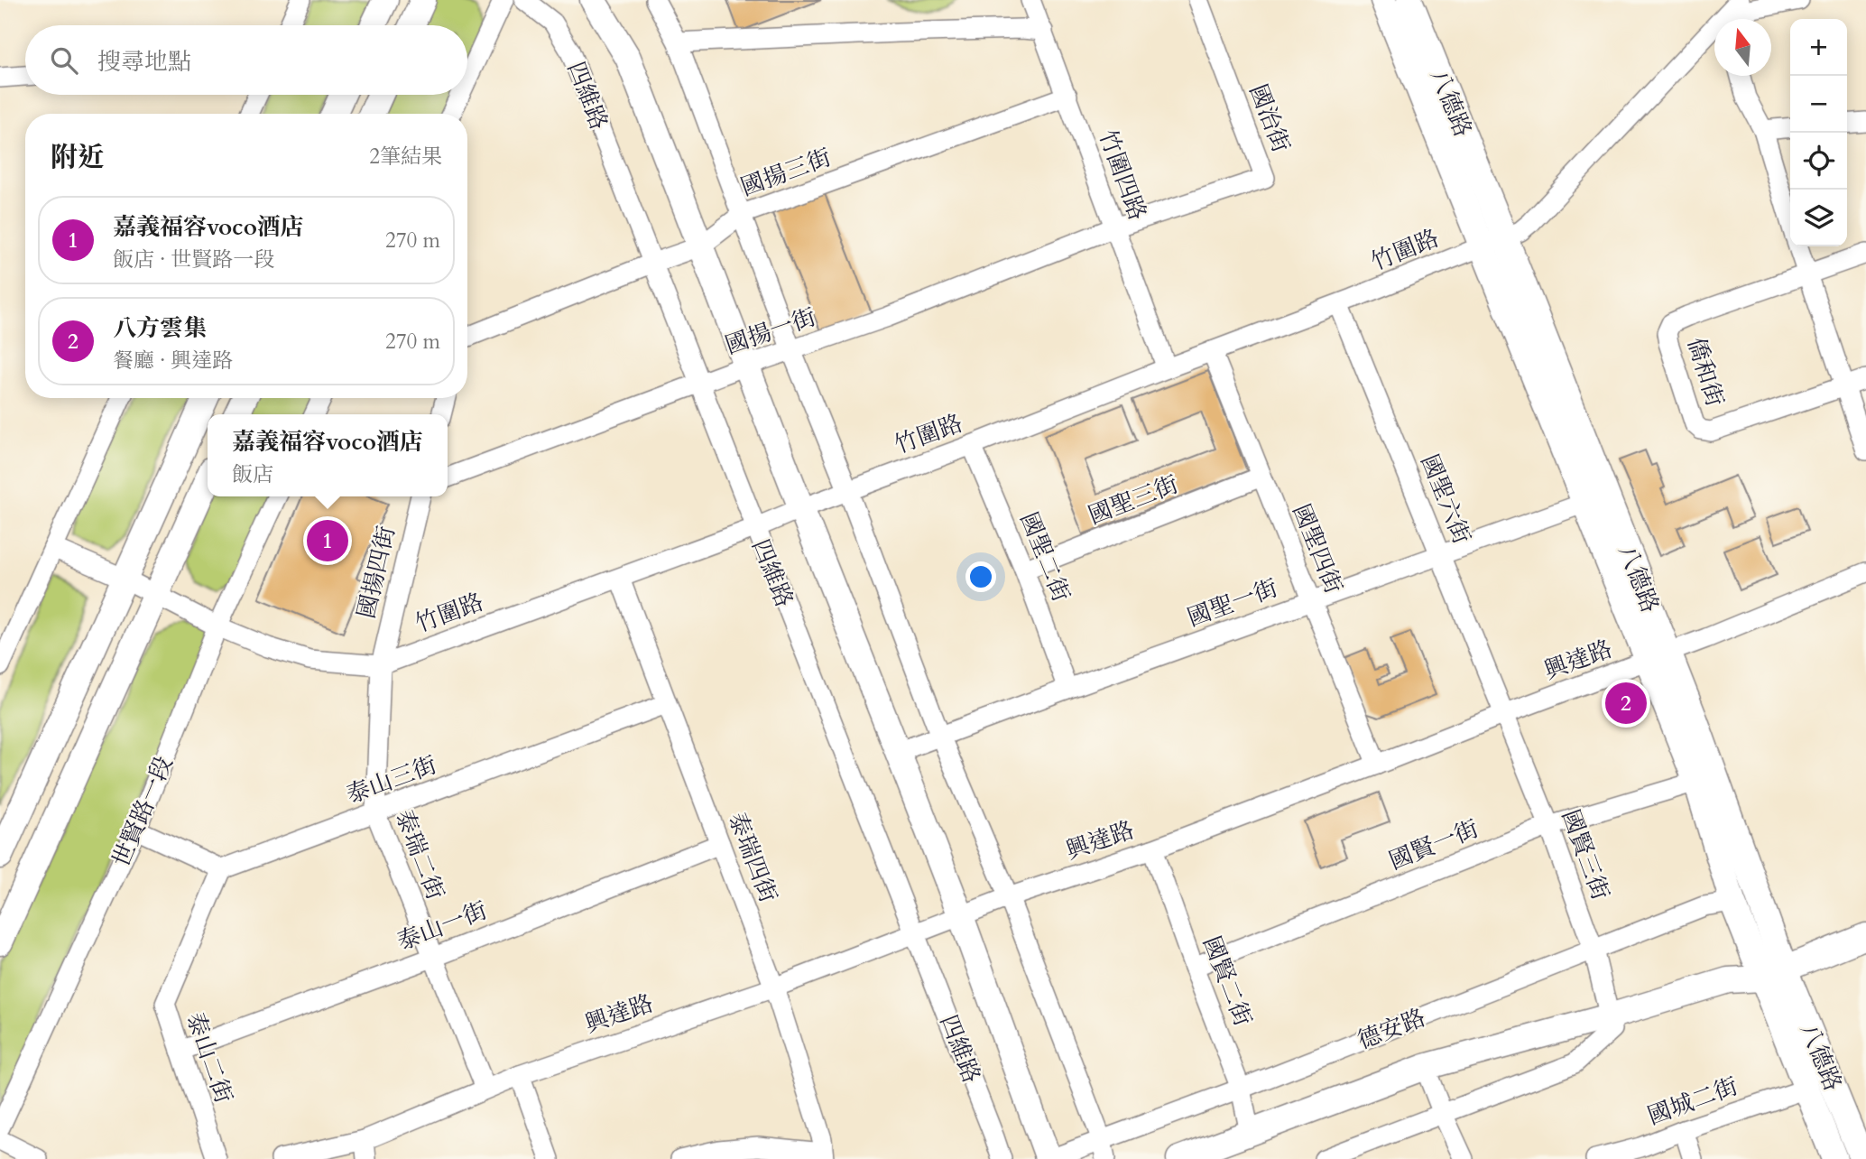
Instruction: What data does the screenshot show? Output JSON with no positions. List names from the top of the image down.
{
  "streets": {
    "street": [
      "四維路",
      "八德路",
      "國治街",
      "國揚三街",
      "竹圍四路",
      "竹圍路",
      "國揚一街",
      "僑和街",
      "國聖六街",
      "國聖三街",
      "國聖四街",
      "國聖二街",
      "國揚四街",
      "國聖一街",
      "興達路",
      "泰山三街",
      "世賢路一段",
      "國賢一街",
      "泰瑞二街",
      "國賢三街",
      "泰瑞四街",
      "泰山一街",
      "國賢二街",
      "德安路",
      "泰山二街",
      "國城二街"
    ]
  },
  "crossings": [
    ["四維路", "國揚三街"],
    ["四維路", "竹圍路"],
    ["四維路", "國揚一街"],
    ["四維路", "國聖一街"],
    ["四維路", "興達路"],
    ["四維路", "德安路"],
    ["八德路", "竹圍路"],
    ["八德路", "國聖一街"],
    ["八德路", "興達路"],
    ["八德路", "國賢一街"],
    ["八德路", "德安路"],
    ["八德路", "國城二街"],
    ["國治街", "竹圍四路"],
    ["國治街", "國揚一街"],
    ["國揚三街", "竹圍四路"],
    ["竹圍四路", "竹圍路"],
    ["竹圍四路", "國揚一街"],
    ["竹圍路", "國聖六街"],
    ["竹圍路", "國聖四街"],
    ["竹圍路", "國聖二街"],
    ["竹圍路", "國揚四街"],
    ["竹圍路", "世賢路一段"],
    ["竹圍路", "泰瑞二街"],
    ["竹圍路", "泰瑞四街"],
    ["國聖六街", "國聖一街"],
    ["國聖六街", "興達路"],
    ["國聖六街", "國賢三街"],
    ["國聖三街", "國聖四街"],
    ["國聖三街", "國聖二街"],
    ["國聖四街", "國聖一街"],
    ["國聖四街", "興達路"],
    ["國聖二街", "國聖一街"],
    ["國揚四街", "泰瑞二街"],
    ["興達路", "泰瑞二街"],
    ["興達路", "國賢三街"],
    ["興達路", "泰瑞四街"],
    ["興達路", "國賢二街"],
    ["泰山三街", "泰瑞二街"],
    ["泰山三街", "泰瑞四街"],
    ["泰山三街", "泰山二街"],
    ["國賢一街", "國賢三街"],
    ["國賢一街", "國賢二街"],
    ["泰瑞二街", "泰山一街"],
    ["國賢三街", "德安路"],
    ["泰瑞四街", "泰山一街"],
    ["泰山一街", "泰山二街"],
    ["國賢二街", "德安路"]
  ],
  "north": "top",
  "page": {
    "map_buttons": ["+", "−"],
    "search": "搜尋地點",
    "heading": ["附近", "2筆結果"],
    "list": [
      {
        "mark": "1",
        "name": "嘉義福容voco酒店",
        "note": "飯店 · 世賢路一段",
        "value": "270 m"
      },
      {
        "mark": "2",
        "name": "八方雲集",
        "note": "餐廳 · 興達路",
        "value": "270 m"
      }
    ],
    "popup": ["嘉義福容voco酒店", "飯店"],
    "pins": ["1", "2"]
  }
}
